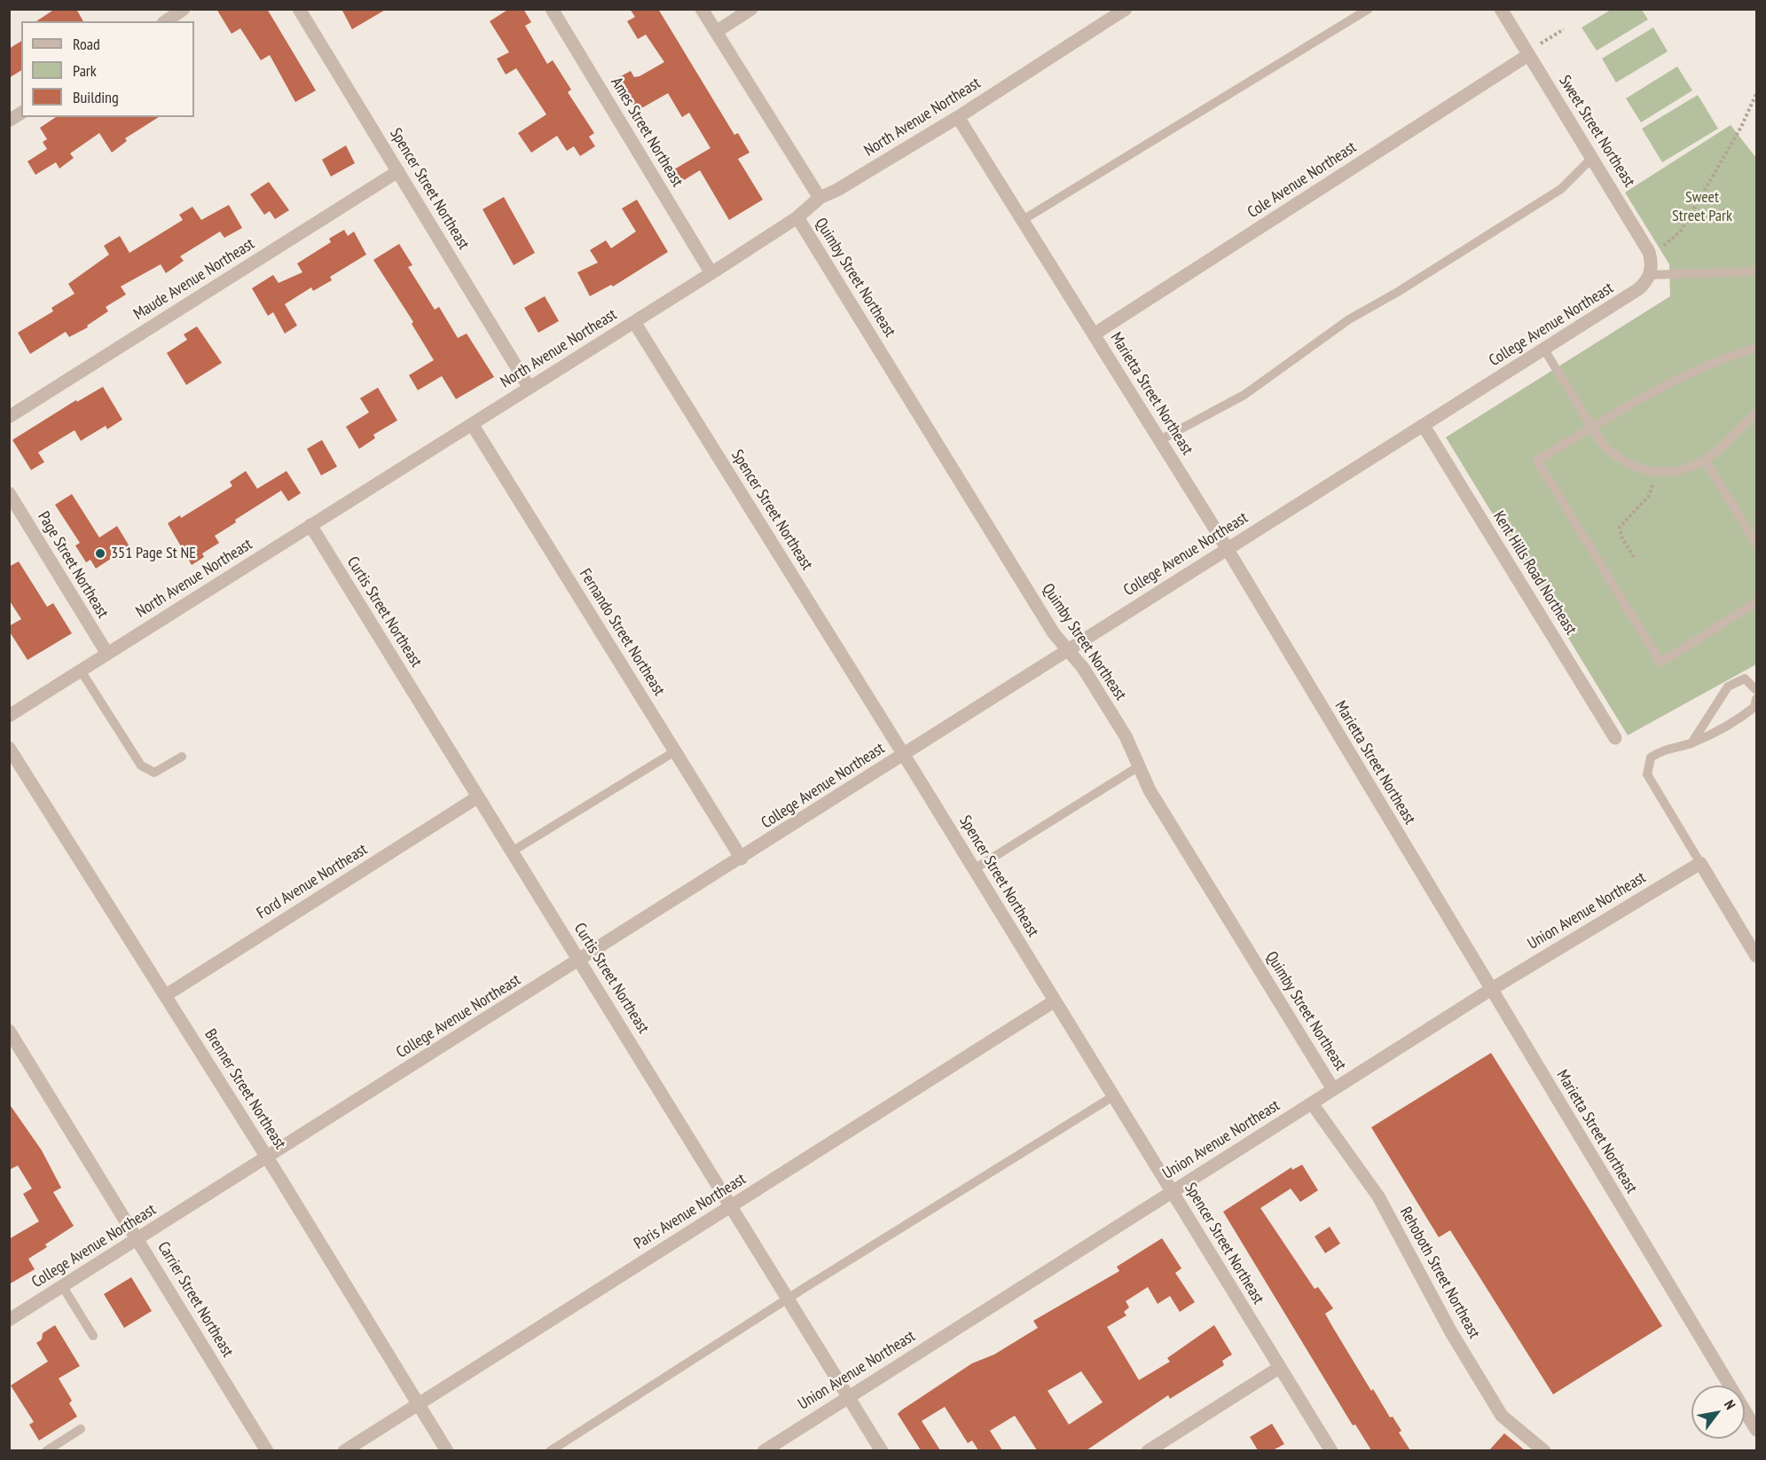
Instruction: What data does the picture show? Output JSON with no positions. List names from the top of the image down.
{
  "streets": {
    "street": [
      "North Avenue Northeast",
      "Sweet Street Northeast",
      "Ames Street Northeast",
      "Cole Avenue Northeast",
      "Spencer Street Northeast",
      "Quimby Street Northeast",
      "Maude Avenue Northeast",
      "College Avenue Northeast",
      "Marietta Street Northeast",
      "Page Street Northeast",
      "Kent Hills Road Northeast",
      "Curtis Street Northeast",
      "Fernando Street Northeast",
      "Ford Avenue Northeast",
      "Union Avenue Northeast",
      "Brenner Street Northeast",
      "Paris Avenue Northeast",
      "Rehoboth Street Northeast",
      "Carrier Street Northeast"
    ]
  },
  "crossings": [
    ["North Avenue Northeast", "Ames Street Northeast"],
    ["North Avenue Northeast", "Spencer Street Northeast"],
    ["North Avenue Northeast", "Quimby Street Northeast"],
    ["North Avenue Northeast", "Marietta Street Northeast"],
    ["North Avenue Northeast", "Page Street Northeast"],
    ["North Avenue Northeast", "Curtis Street Northeast"],
    ["North Avenue Northeast", "Fernando Street Northeast"],
    ["Sweet Street Northeast", "Cole Avenue Northeast"],
    ["Sweet Street Northeast", "College Avenue Northeast"],
    ["Cole Avenue Northeast", "Marietta Street Northeast"],
    ["Spencer Street Northeast", "Maude Avenue Northeast"],
    ["Spencer Street Northeast", "College Avenue Northeast"],
    ["Spencer Street Northeast", "Union Avenue Northeast"],
    ["Spencer Street Northeast", "Paris Avenue Northeast"],
    ["Quimby Street Northeast", "College Avenue Northeast"],
    ["Quimby Street Northeast", "Union Avenue Northeast"],
    ["College Avenue Northeast", "Marietta Street Northeast"],
    ["College Avenue Northeast", "Kent Hills Road Northeast"],
    ["College Avenue Northeast", "Curtis Street Northeast"],
    ["College Avenue Northeast", "Fernando Street Northeast"],
    ["College Avenue Northeast", "Brenner Street Northeast"],
    ["College Avenue Northeast", "Carrier Street Northeast"],
    ["Marietta Street Northeast", "Union Avenue Northeast"],
    ["Curtis Street Northeast", "Ford Avenue Northeast"],
    ["Curtis Street Northeast", "Union Avenue Northeast"],
    ["Curtis Street Northeast", "Paris Avenue Northeast"],
    ["Ford Avenue Northeast", "Brenner Street Northeast"],
    ["Union Avenue Northeast", "Rehoboth Street Northeast"],
    ["Brenner Street Northeast", "Paris Avenue Northeast"]
  ],
  "parks": ["Sweet Street Park"],
  "places": ["351 Page St NE"],
  "legend": ["Road", "Park", "Building"],
  "north": "top right"
}
